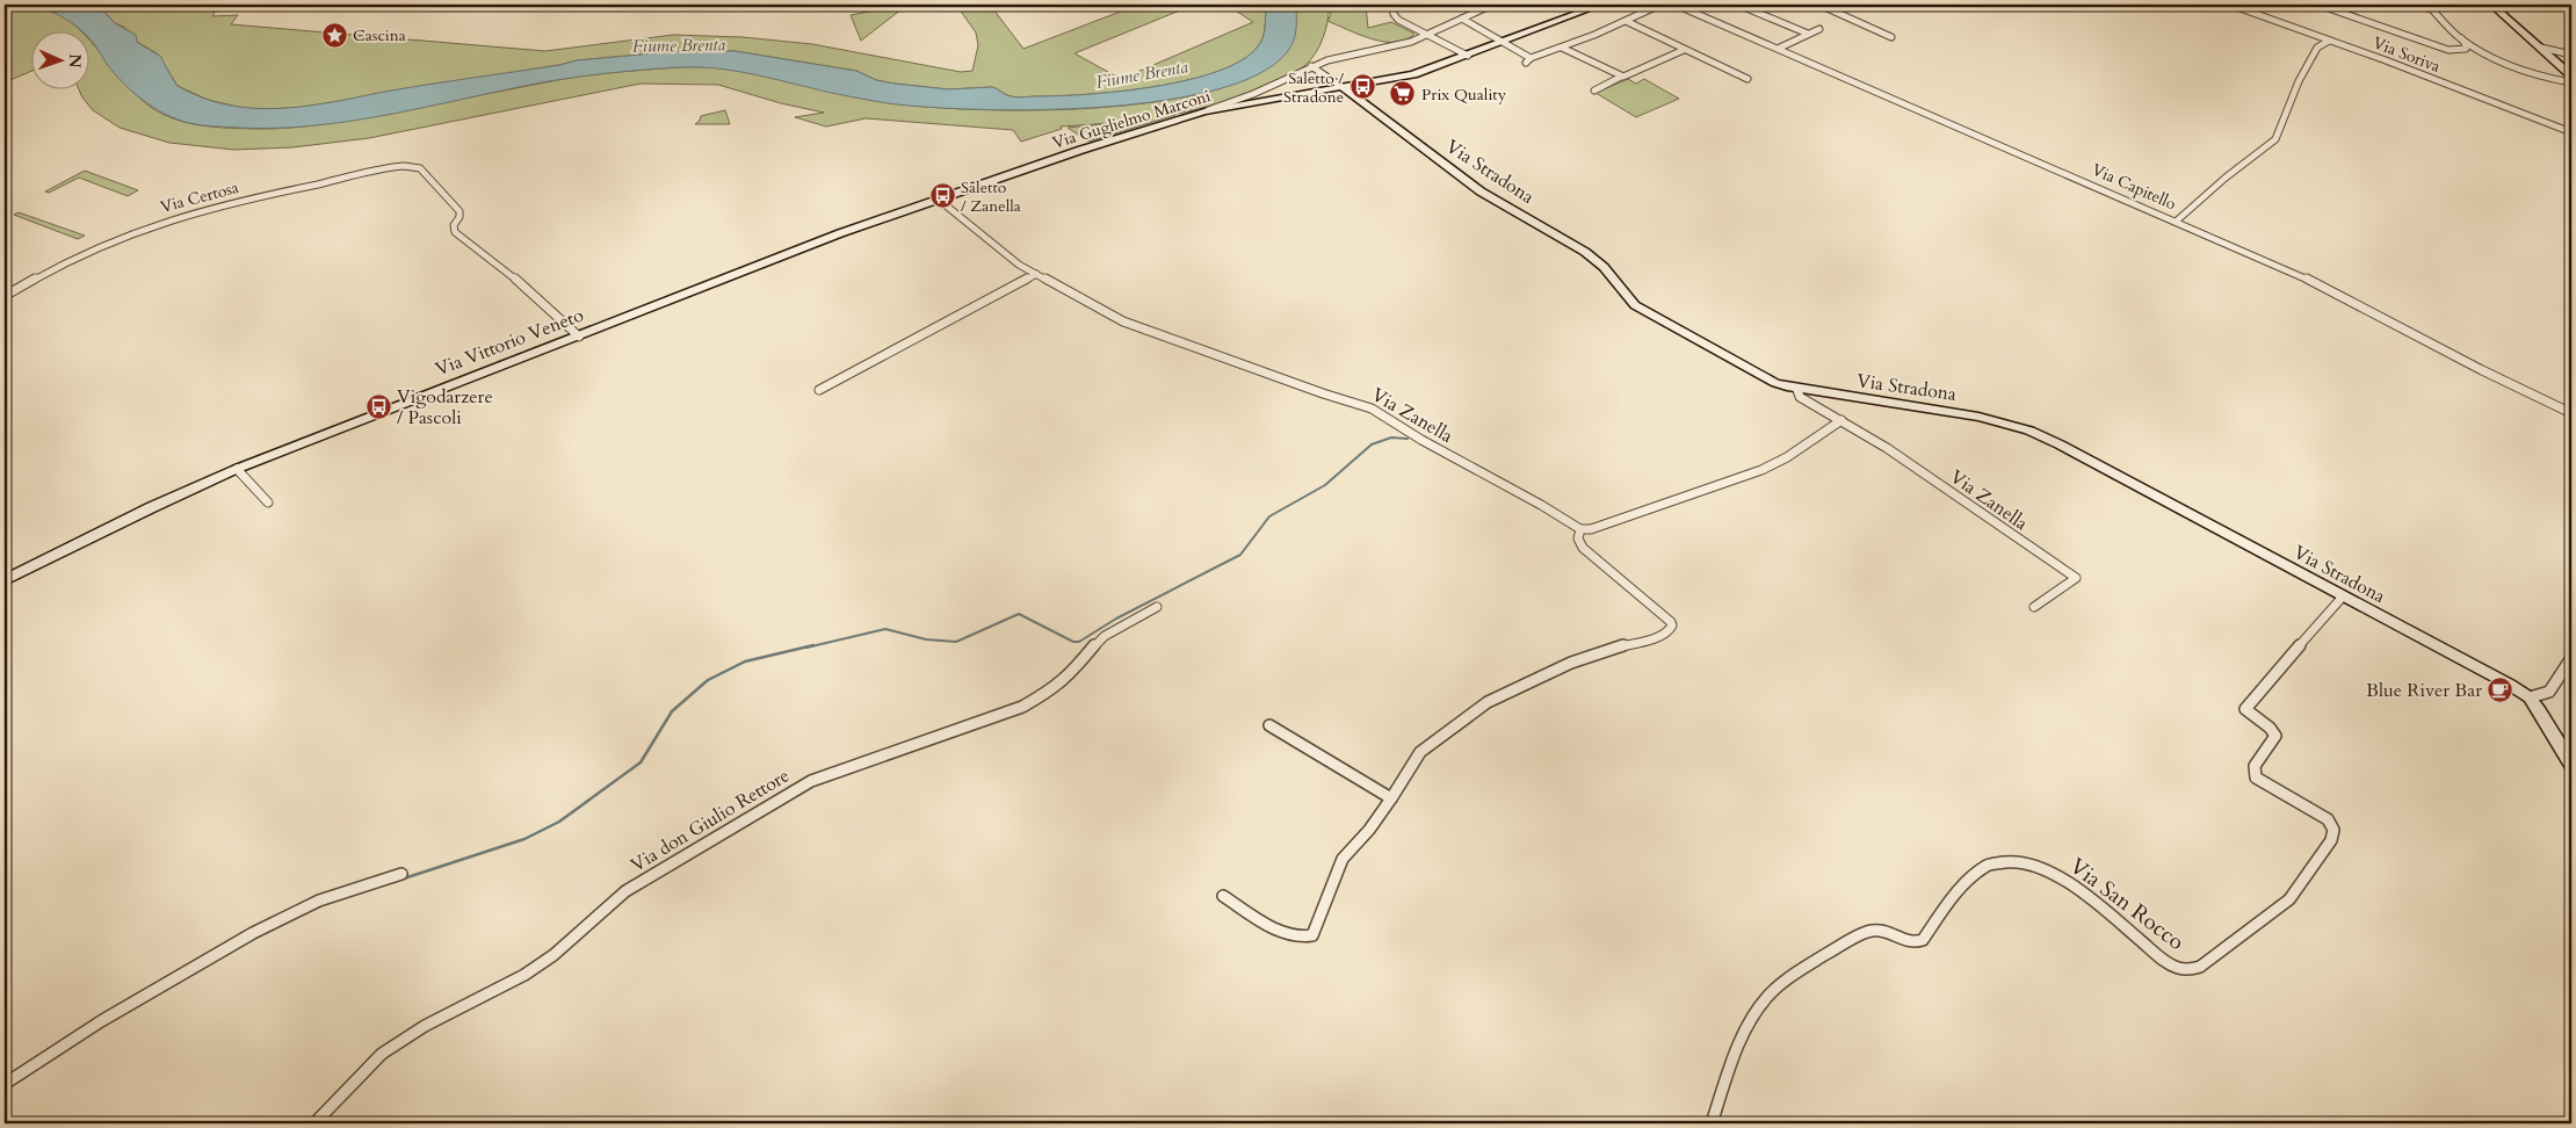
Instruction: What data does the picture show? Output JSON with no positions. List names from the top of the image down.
{
  "streets": {
    "main road": ["Via Guglielmo Marconi", "Via Stradona", "Via Vittorio Veneto"],
    "street": [
      "Via Soriva",
      "Via Capitello",
      "Via Certosa",
      "Via Zanella",
      "Via don Giulio Rettore",
      "Via San Rocco"
    ]
  },
  "crossings": [
    ["Via Guglielmo Marconi", "Via Stradona"],
    ["Via Guglielmo Marconi", "Via Vittorio Veneto"],
    ["Via Guglielmo Marconi", "Via Zanella"],
    ["Via Stradona", "Via Zanella"],
    ["Via Stradona", "Via San Rocco"],
    ["Via Certosa", "Via Vittorio Veneto"],
    ["Via Vittorio Veneto", "Via Zanella"]
  ],
  "water": ["Fiume Brenta"],
  "places": {
    "place": ["Cascina"],
    "bus stop": ["Saletto / Stradone", "Saletto / Zanella", "Vigodarzere / Pascoli"],
    "supermarket": ["Prix Quality"],
    "cafe": ["Blue River Bar"]
  },
  "north": "right"
}
